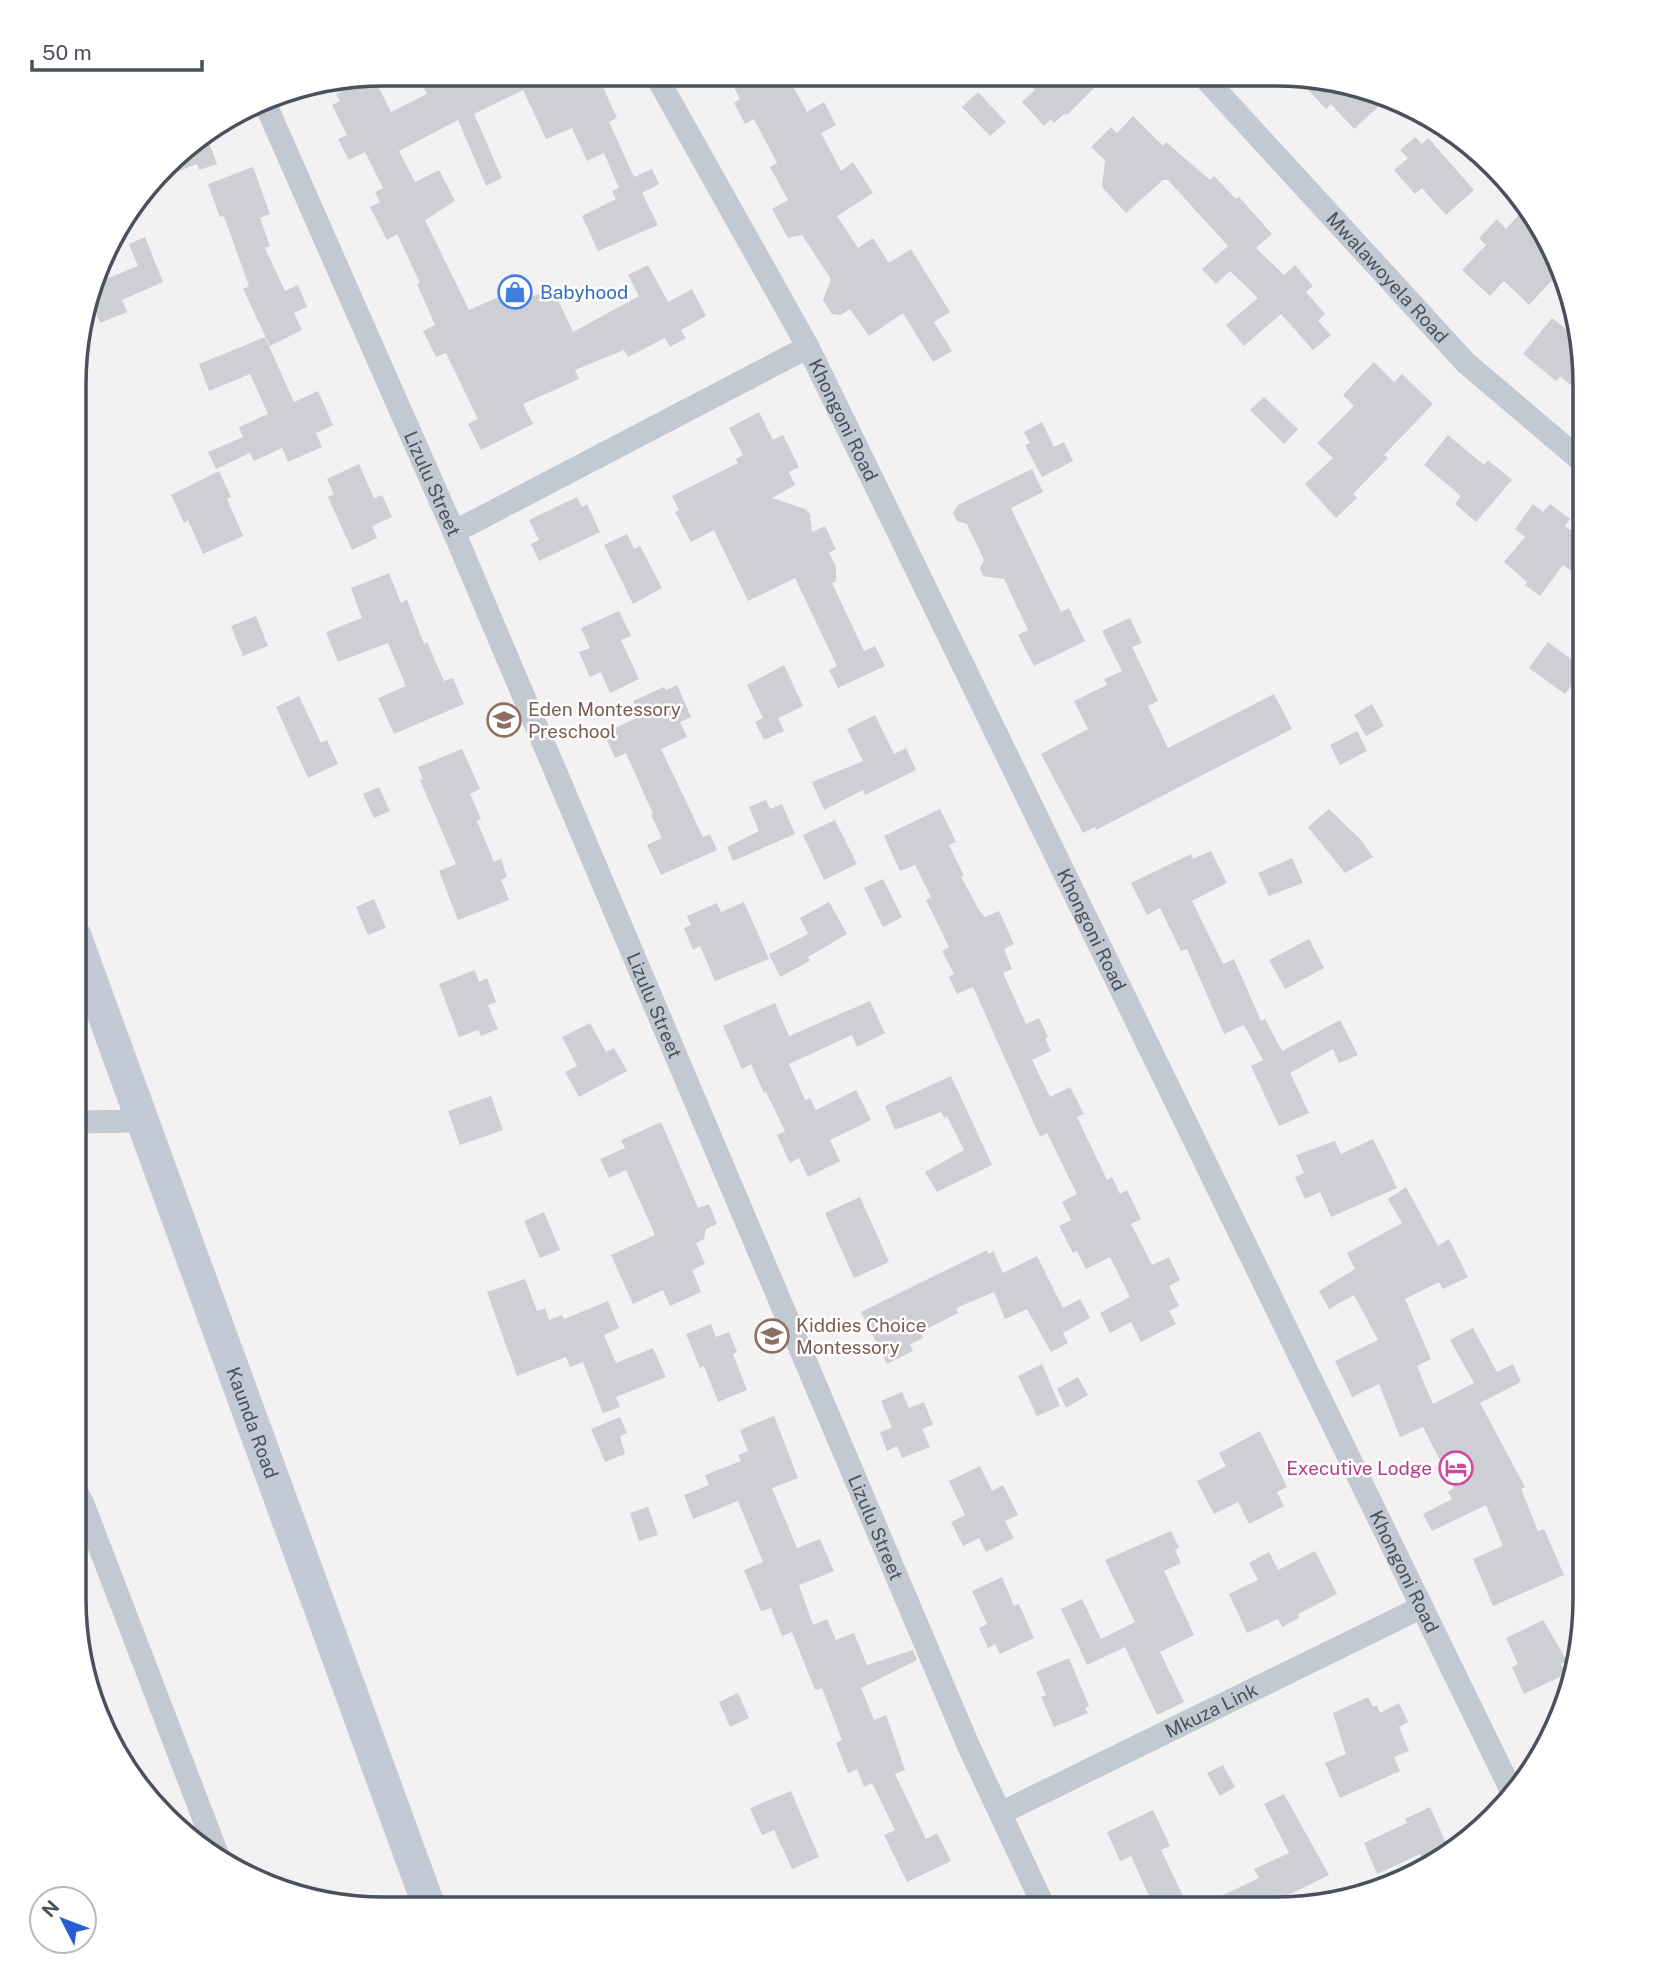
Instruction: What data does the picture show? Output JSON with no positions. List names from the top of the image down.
{
  "streets": {
    "main road": ["Kaunda Road"],
    "street": [
      "Mwalawoyela Road",
      "Khongoni Road",
      "Lizulu Street",
      "Mkuza Link"
    ]
  },
  "crossings": [
    ["Khongoni Road", "Mkuza Link"],
    ["Lizulu Street", "Mkuza Link"]
  ],
  "places": {
    "shop": ["Babyhood"],
    "school or university": ["Eden Montessory Preschool", "Kiddies Choice Montessory"],
    "hotel": ["Executive Lodge"]
  },
  "scale_bar": "50 m",
  "north": "top left"
}
